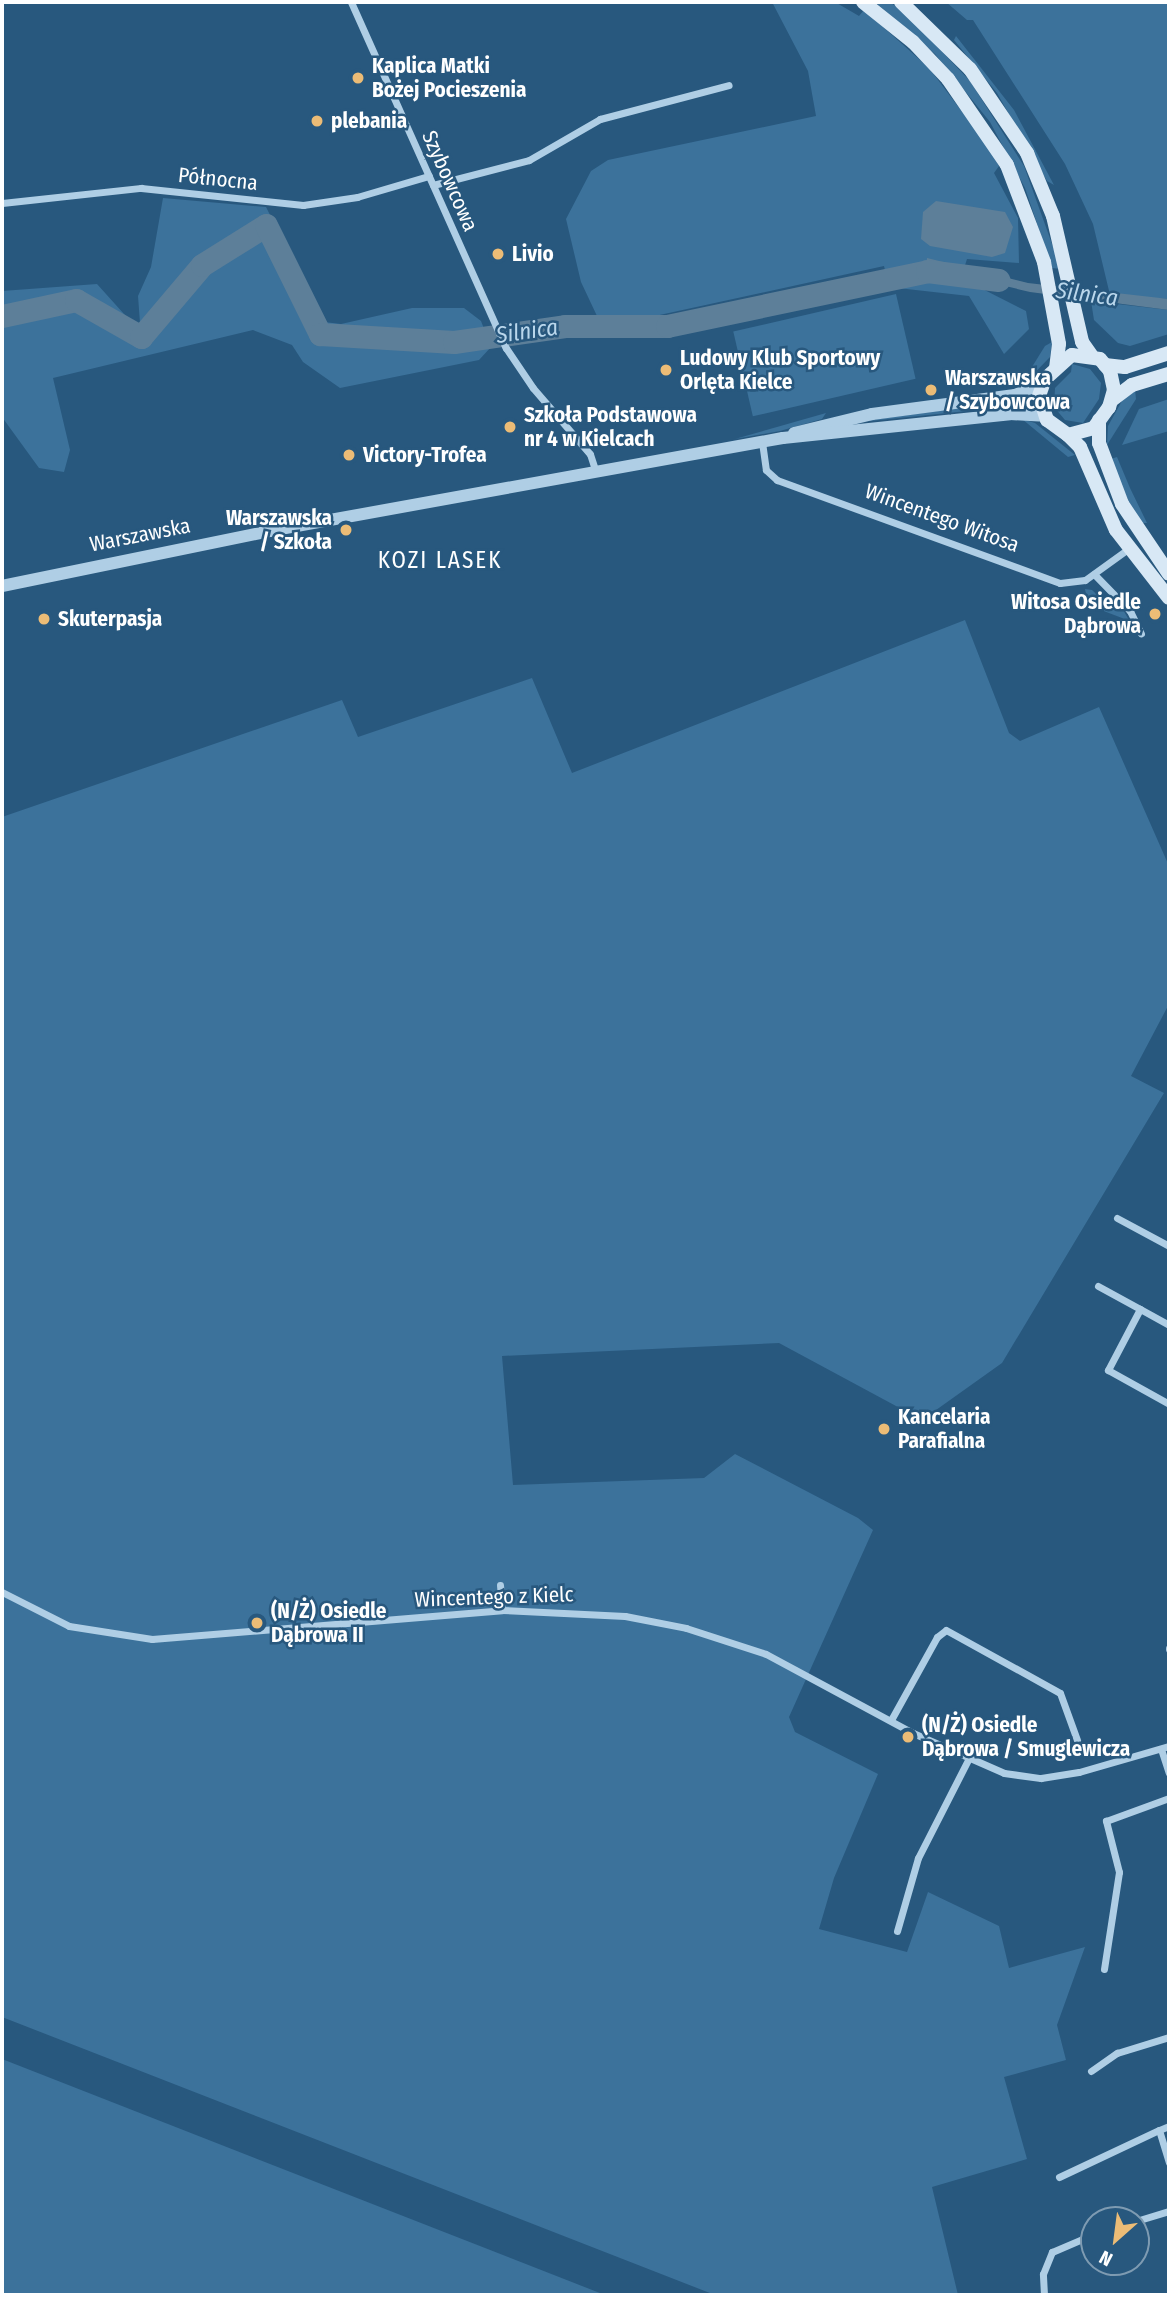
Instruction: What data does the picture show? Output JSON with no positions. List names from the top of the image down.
{
  "streets": {
    "street": [
      "Północna",
      "Szybowcowa",
      "Wincentego Witosa",
      "Warszawska",
      "Wincentego z Kielc"
    ]
  },
  "crossings": [
    ["Północna", "Szybowcowa"],
    ["Szybowcowa", "Warszawska"],
    ["Wincentego Witosa", "Warszawska"]
  ],
  "districts": ["KOZI LASEK"],
  "water": ["Silnica"],
  "places": [
    "Kaplica Matki Bożej Pocieszenia",
    "plebania",
    "Livio",
    "Ludowy Klub Sportowy Orlęta Kielce",
    "Warszawska / Szybowcowa",
    "Szkoła Podstawowa nr 4 w Kielcach",
    "Victory-Trofea",
    "Warszawska / Szkoła",
    "Witosa Osiedle Dąbrowa",
    "Skuterpasja",
    "Kancelaria Parafialna",
    "(N/Ż) Osiedle Dąbrowa II",
    "(N/Ż) Osiedle Dąbrowa / Smuglewicza"
  ],
  "north": "bottom left"
}
